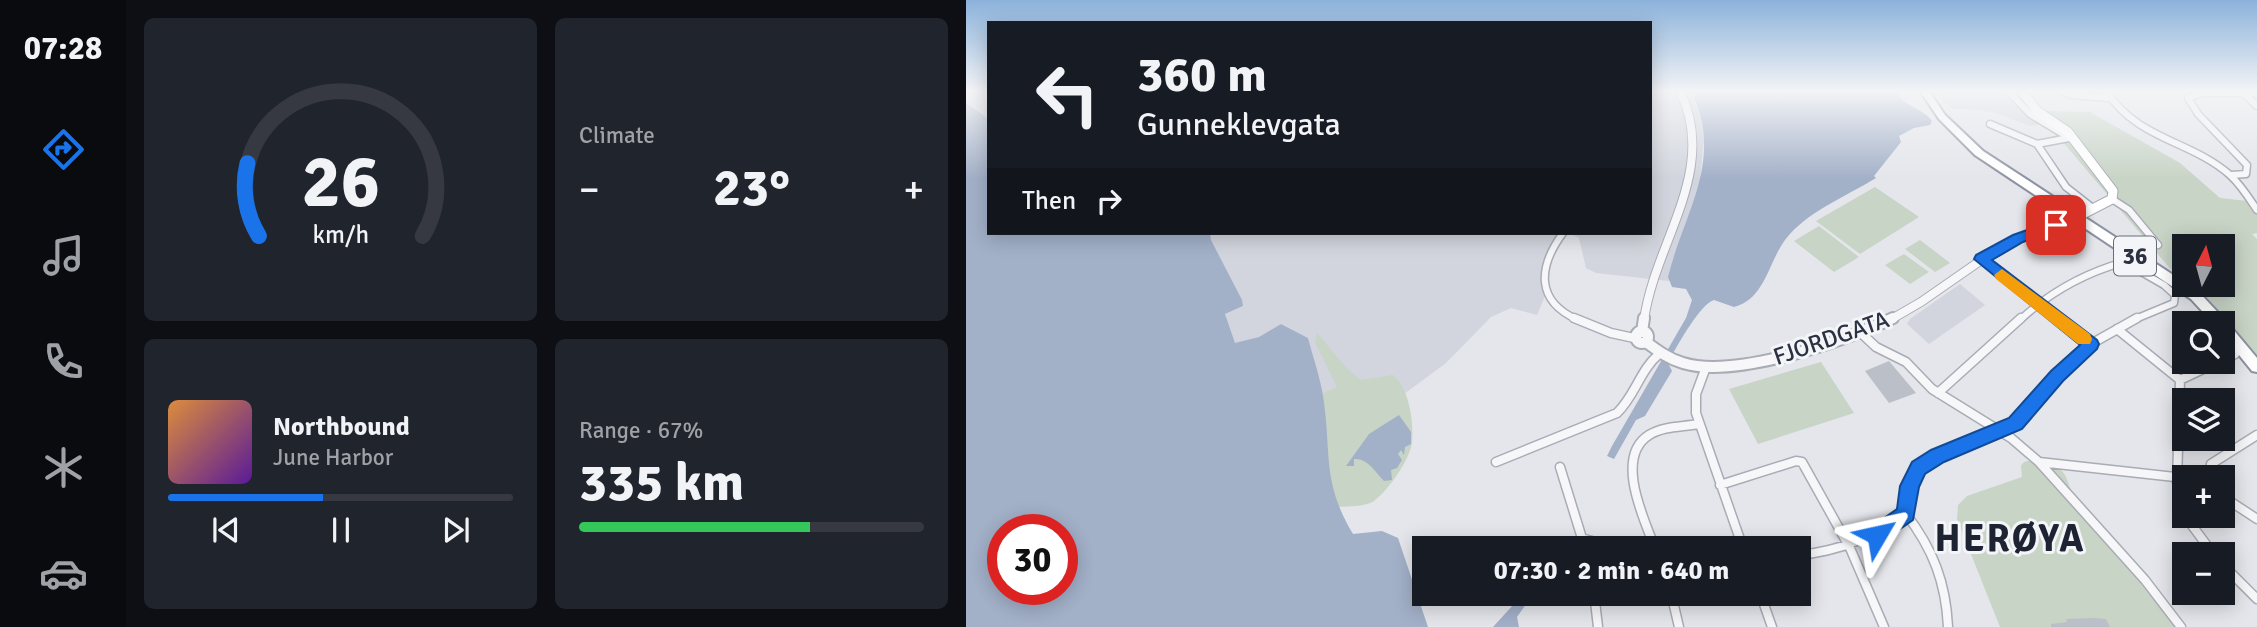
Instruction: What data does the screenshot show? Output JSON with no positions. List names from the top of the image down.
{
  "streets": {
    "highway": ["36"],
    "street": ["FJORDGATA"]
  },
  "crossings": [
    ["36", "FJORDGATA"]
  ],
  "districts": ["HERØYA"],
  "north": "top",
  "page": {
    "tabs": "07:28",
    "tile": [
      "Climate",
      ["Range · 67%", "335 km"]
    ],
    "turn": ["360 m", "Gunneklevgata"],
    "heat": ["−", "23°", "+"],
    "then": "Then",
    "map_buttons": ["+", "−"],
    "song": ["Northbound", "June Harbor"],
    "limit": "30",
    "trip": "07:30 · 2 min · 640 m",
    "gauge": ["26", "km/h"]
  }
}
